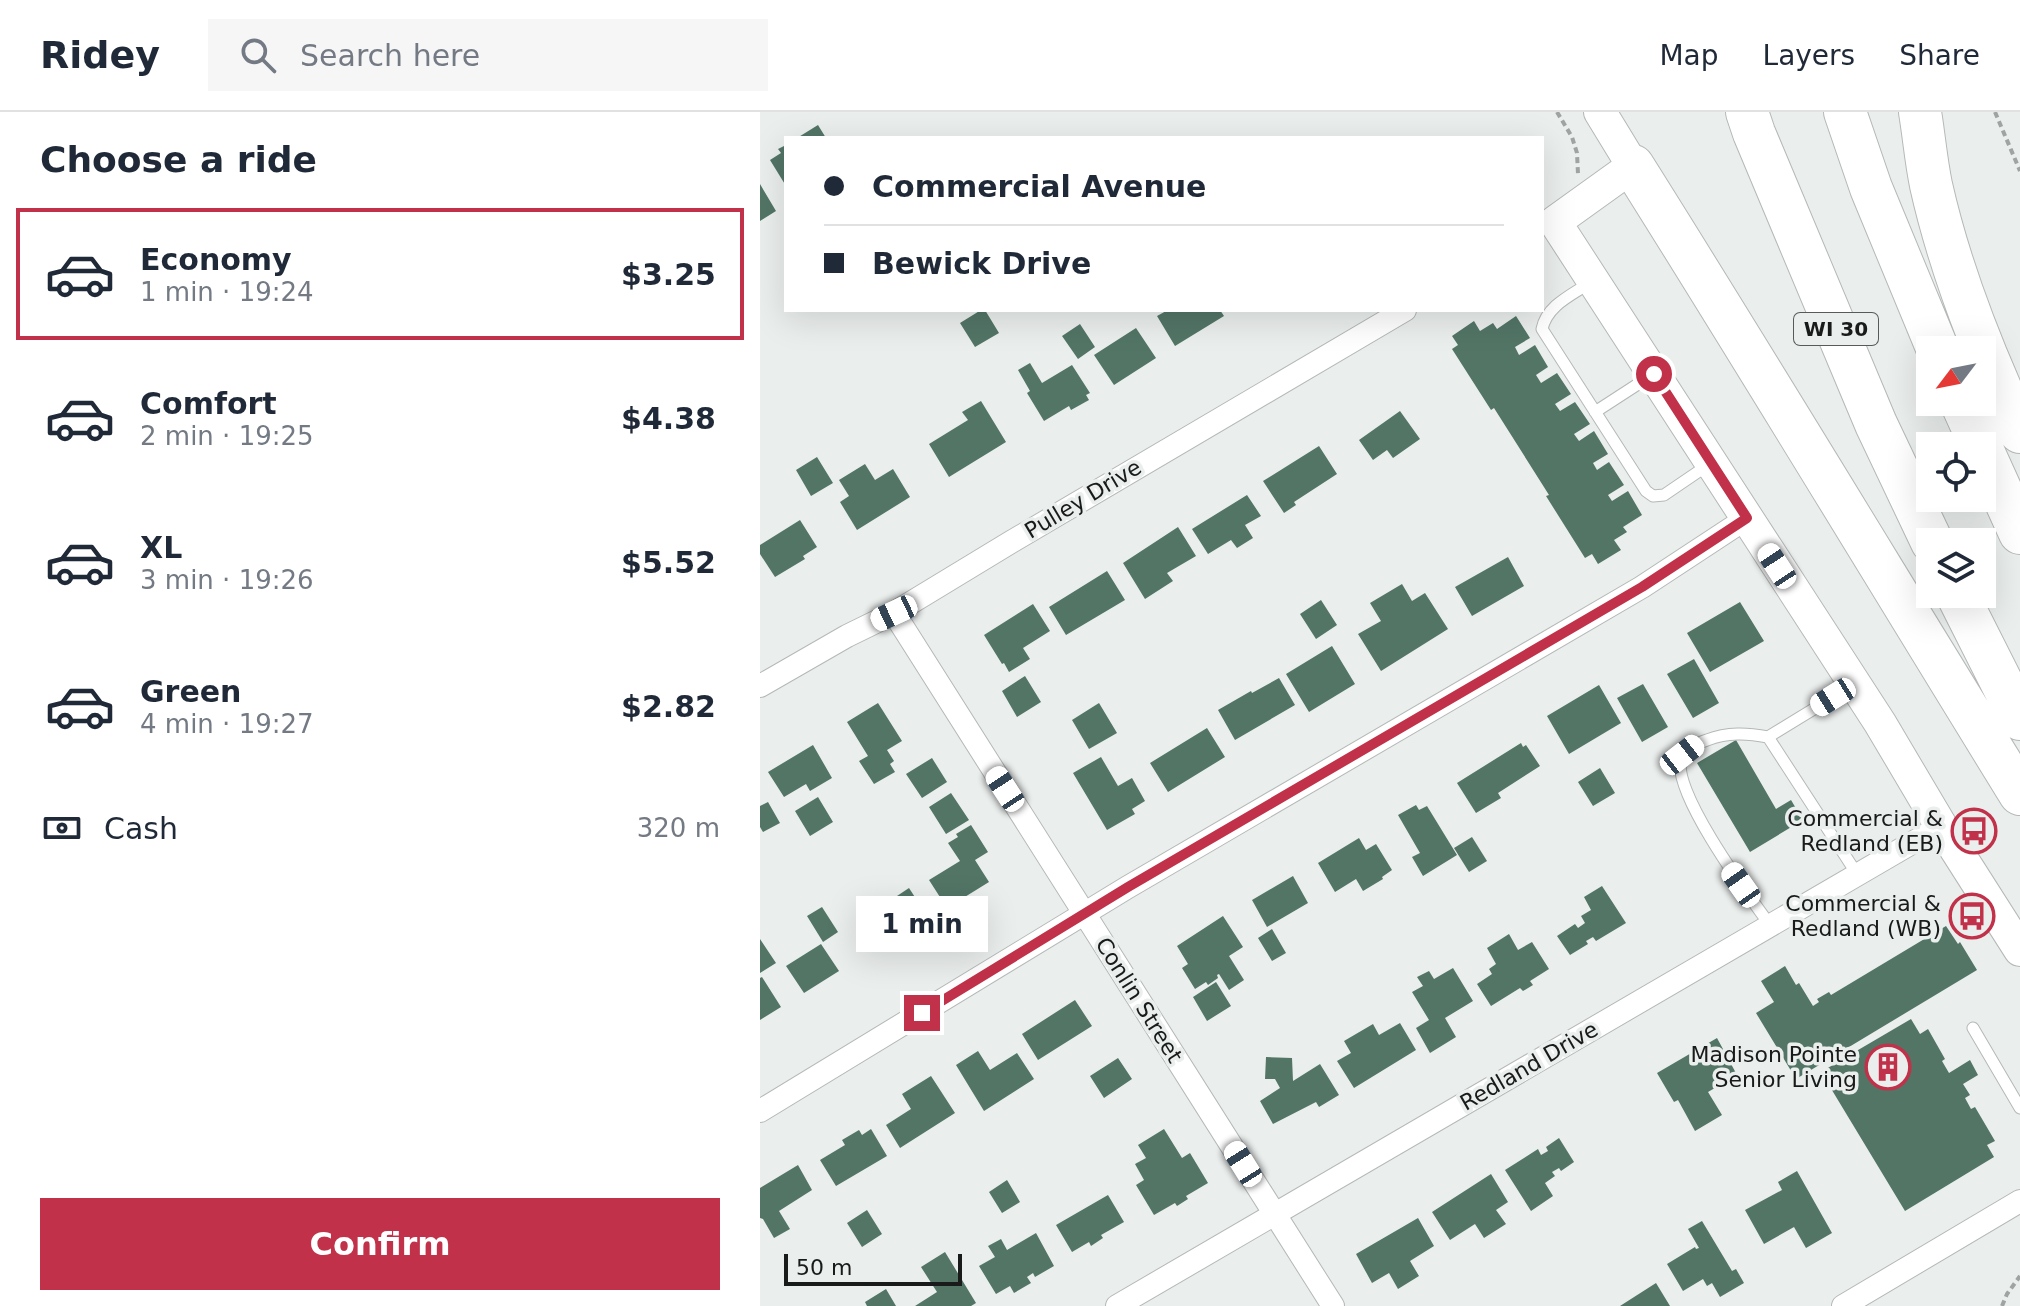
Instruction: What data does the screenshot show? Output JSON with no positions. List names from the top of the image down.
{
  "streets": {
    "highway": ["WI 30"],
    "street": ["Pulley Drive", "Conlin Street", "Redland Drive"]
  },
  "crossings": [
    ["Pulley Drive", "Conlin Street"],
    ["Conlin Street", "Redland Drive"]
  ],
  "places": {
    "bus stop": ["Commercial & Redland (EB)", "Commercial & Redland (WB)"],
    "building": ["Madison Pointe Senior Living"]
  },
  "scale_bar": "50 m",
  "north": "bottom left",
  "page": {
    "header": "Ridey",
    "search": "Search here",
    "nav": ["Map", "Layers", "Share"],
    "heading": "Choose a ride",
    "banner": ["Commercial Avenue", "Bewick Drive"],
    "list": [
      {
        "name": "Economy",
        "note": "1 min · 19:24",
        "value": "$3.25"
      },
      {
        "name": "Comfort",
        "note": "2 min · 19:25",
        "value": "$4.38"
      },
      {
        "name": "XL",
        "note": "3 min · 19:26",
        "value": "$5.52"
      },
      {
        "name": "Green",
        "note": "4 min · 19:27",
        "value": "$2.82"
      }
    ],
    "pay": ["Cash", "320 m"],
    "bubble": "1 min",
    "buttons": "Confirm",
    "scale": "50 m"
  }
}
